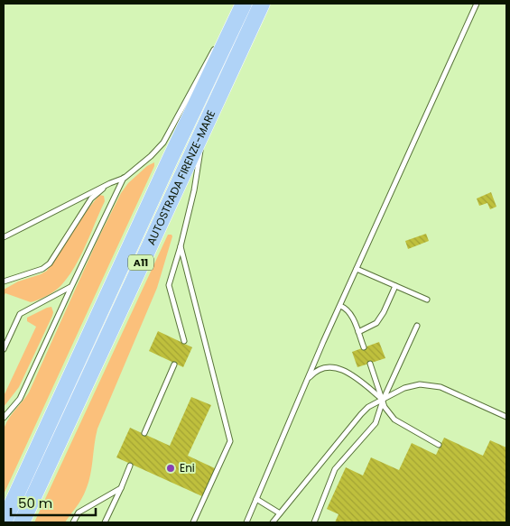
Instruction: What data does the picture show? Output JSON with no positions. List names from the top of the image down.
{
  "streets": {
    "highway": ["AUTOSTRADA FIRENZE-MARE", "A11"]
  },
  "places": ["Eni"],
  "scale_bar": "50 m"
}
